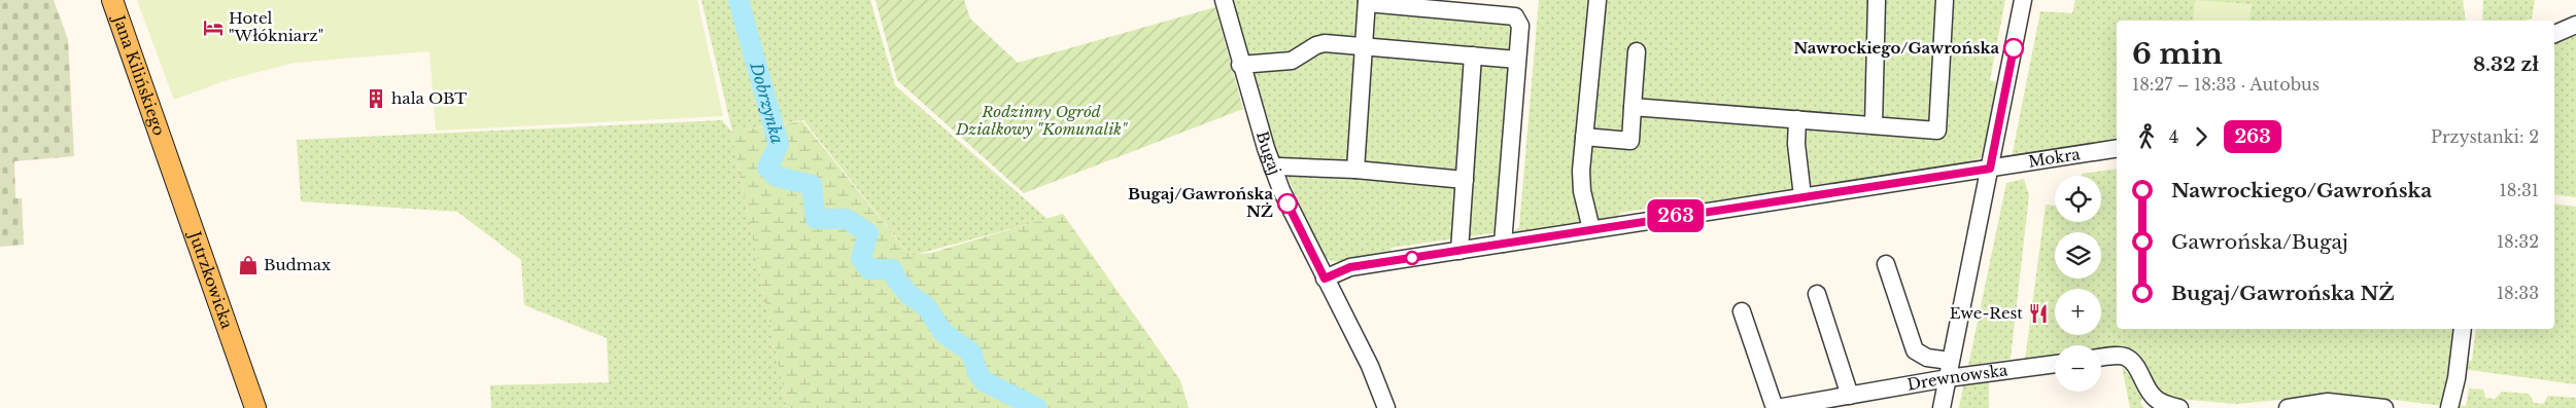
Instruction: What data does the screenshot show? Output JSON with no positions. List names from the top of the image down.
{
  "streets": {
    "main road": ["Jana Kilińskiego", "Jutrzkowicka"],
    "street": ["Bugaj", "Mokra", "Drewnowska"]
  },
  "crossings": [
    ["Jana Kilińskiego", "Jutrzkowicka"],
    ["Bugaj", "Mokra"]
  ],
  "water": ["Dobrzynka"],
  "parks": ["Rodzinny Ogród Działkowy \"Komunalik\""],
  "places": {
    "hotel": ["Hotel \"Włókniarz\""],
    "other": ["Nawrockiego/Gawrońska", "Bugaj/Gawrońska NŻ"],
    "building": ["hala OBT"],
    "shop": ["Budmax"],
    "restaurant": ["Ewe-Rest"]
  },
  "lines": ["bus line 263"],
  "page": {
    "on_map": "263",
    "heading": ["6 min", "18:27 – 18:33 · Autobus", "8.32 zł"],
    "legs": ["4", "263", "Przystanki: 2"],
    "list": [
      {
        "name": "Nawrockiego/Gawrońska",
        "value": "18:31"
      },
      {
        "name": "Gawrońska/Bugaj",
        "value": "18:32"
      },
      {
        "name": "Bugaj/Gawrońska NŻ",
        "value": "18:33"
      }
    ],
    "map_buttons": ["+", "−"]
  }
}
